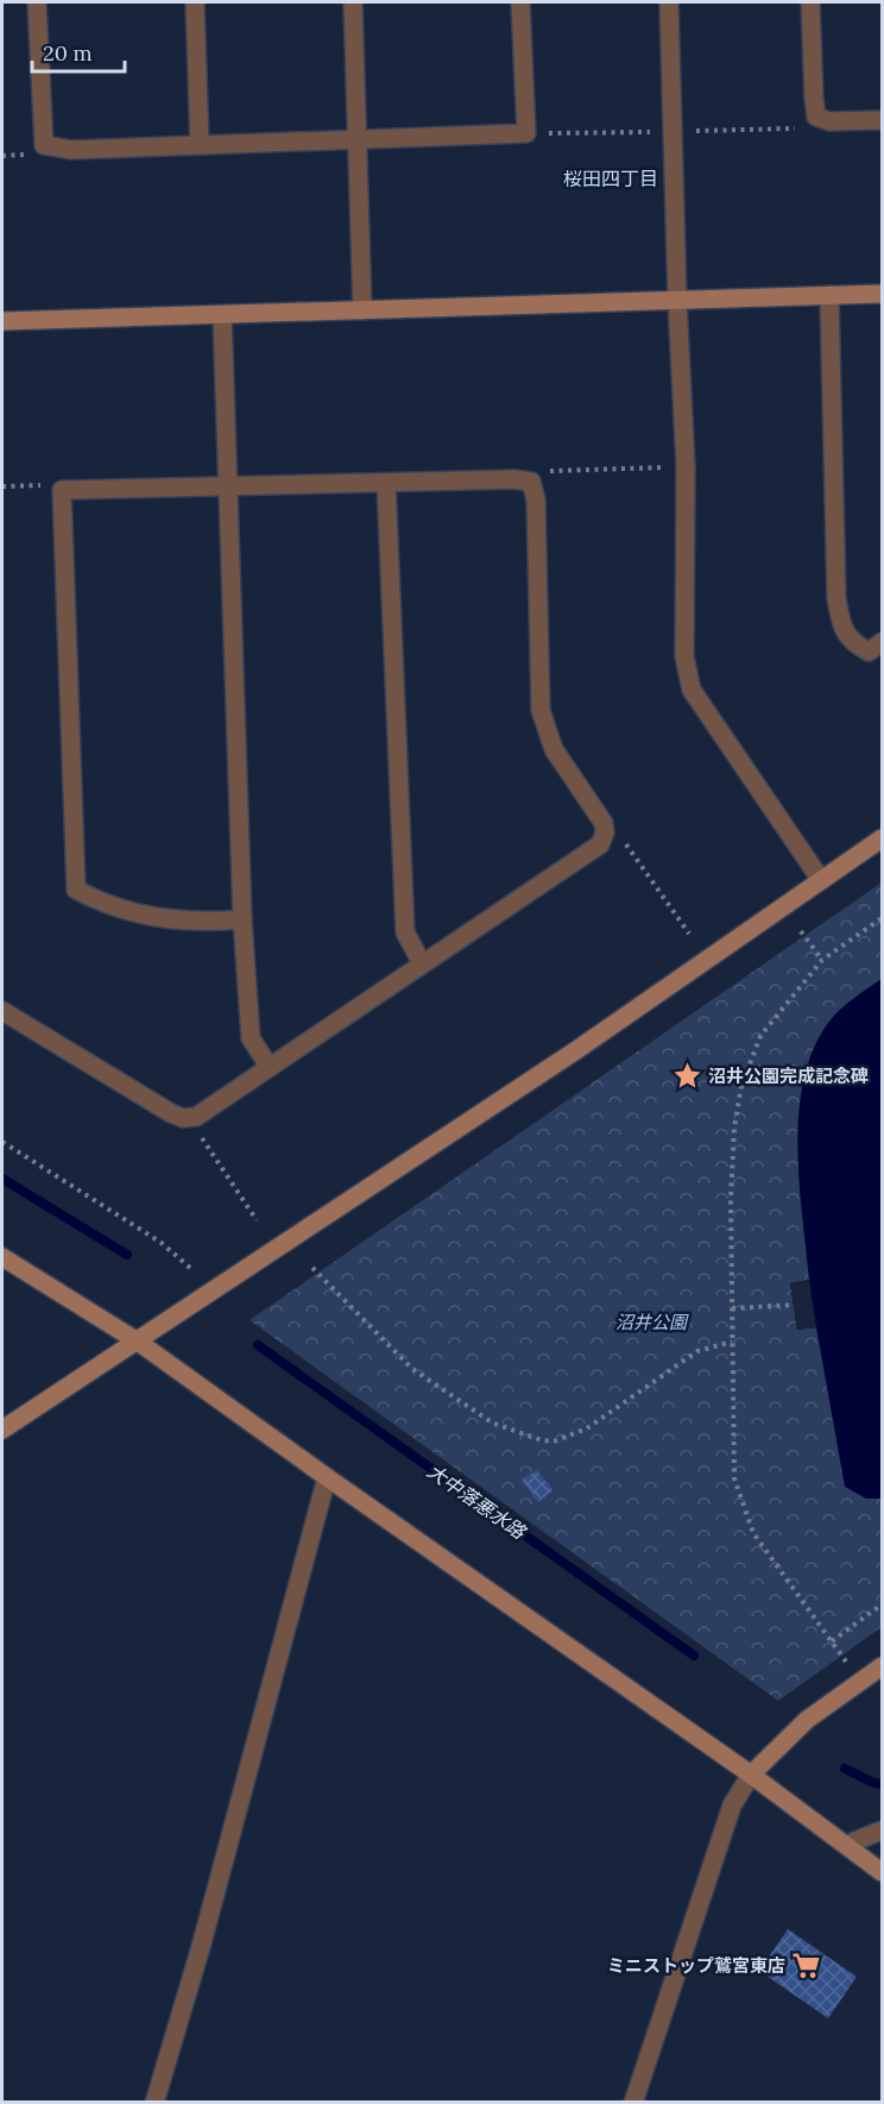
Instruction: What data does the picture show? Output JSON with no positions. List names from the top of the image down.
{
  "districts": ["桜田四丁目"],
  "water": ["大中落悪水路"],
  "parks": ["沼井公園"],
  "places": {
    "place": ["沼井公園完成記念碑"],
    "supermarket": ["ミニストップ鷲宮東店"]
  },
  "scale_bar": "20 m"
}
